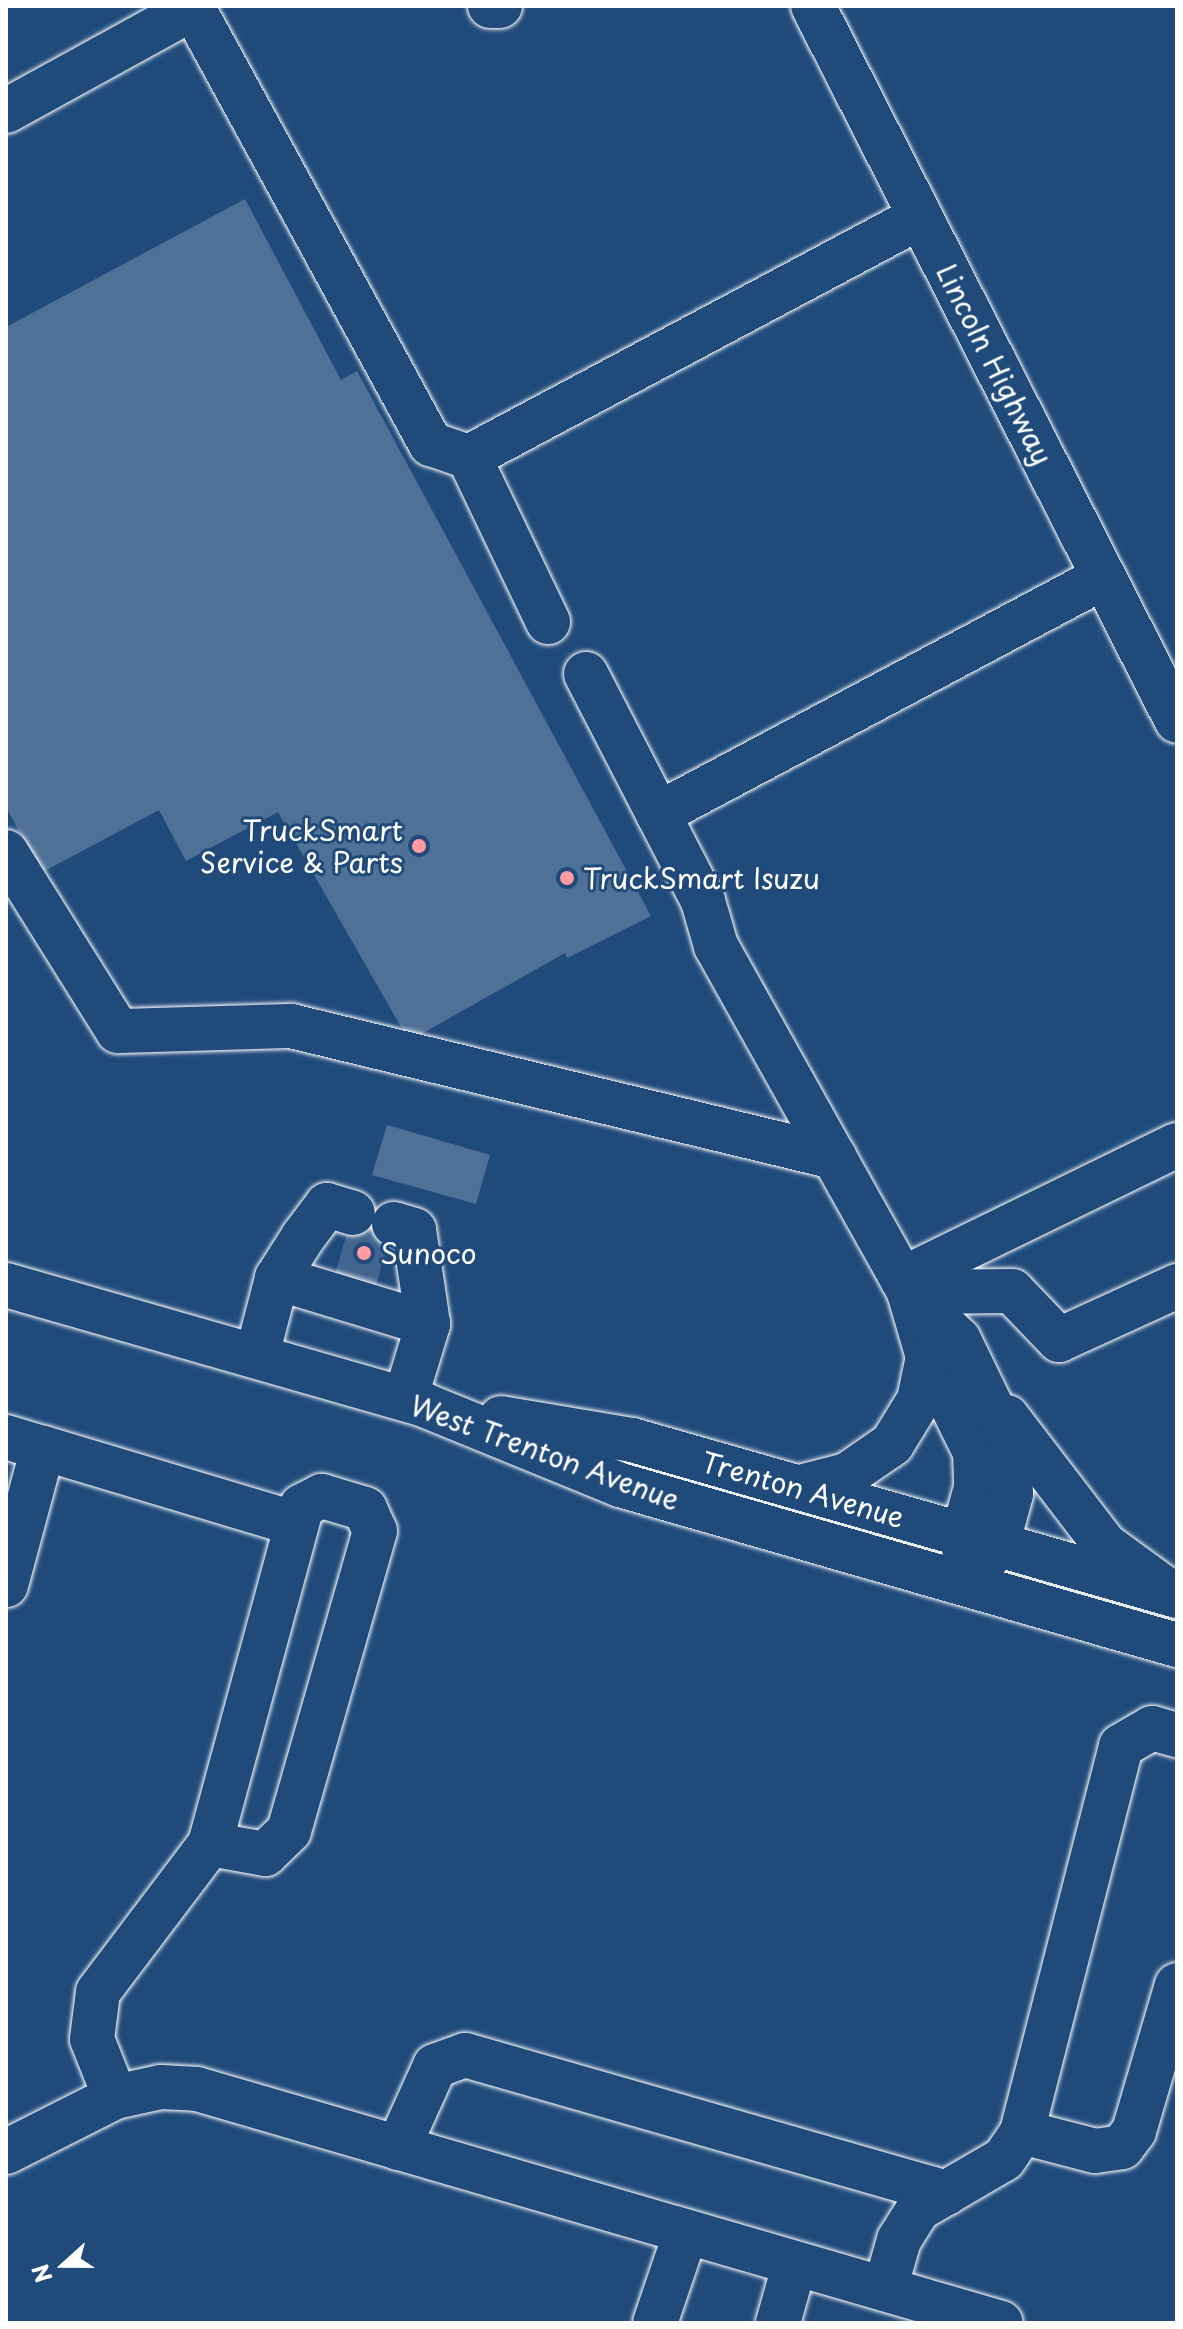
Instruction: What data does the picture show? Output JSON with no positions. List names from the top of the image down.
{
  "streets": {
    "main road": ["Lincoln Highway", "West Trenton Avenue", "Trenton Avenue"]
  },
  "crossings": [
    ["West Trenton Avenue", "Trenton Avenue"]
  ],
  "places": ["TruckSmart Service & Parts", "TruckSmart Isuzu", "Sunoco"],
  "north": "left"
}
